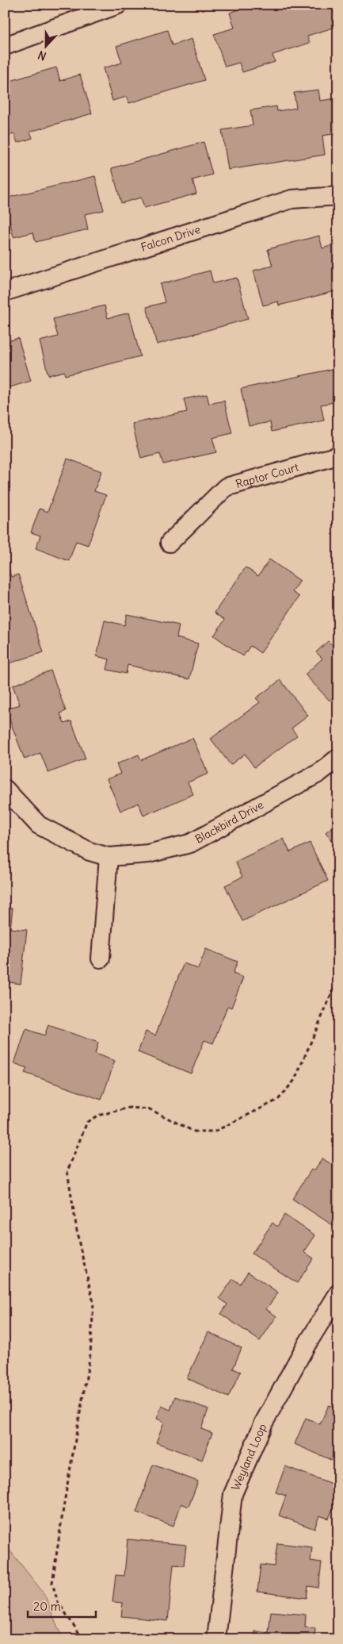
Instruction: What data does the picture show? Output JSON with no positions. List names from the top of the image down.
{
  "streets": {
    "street": [
      "Falcon Drive",
      "Raptor Court",
      "Blackbird Drive",
      "Weyland Loop"
    ]
  },
  "scale_bar": "20 m",
  "north": "bottom"
}
